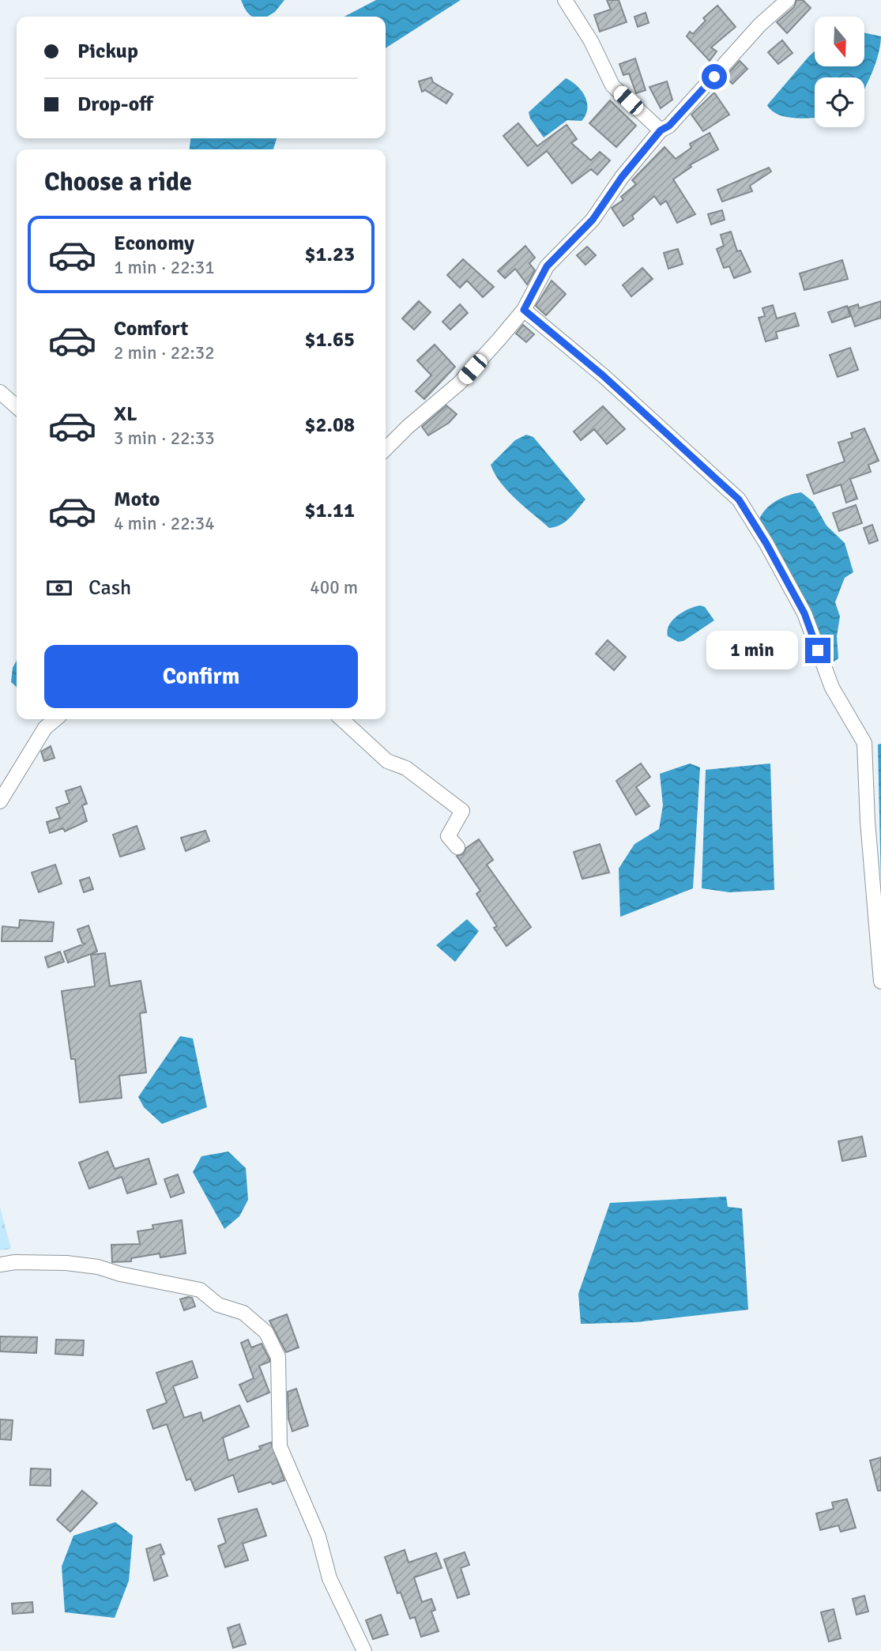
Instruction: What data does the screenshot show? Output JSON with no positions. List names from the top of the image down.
{
  "north": "bottom",
  "page": {
    "banner": ["Pickup", "Drop-off"],
    "heading": "Choose a ride",
    "list": [
      {
        "name": "Economy",
        "note": "1 min · 22:31",
        "value": "$1.23"
      },
      {
        "name": "Comfort",
        "note": "2 min · 22:32",
        "value": "$1.65"
      },
      {
        "name": "XL",
        "note": "3 min · 22:33",
        "value": "$2.08"
      },
      {
        "name": "Moto",
        "note": "4 min · 22:34",
        "value": "$1.11"
      }
    ],
    "pay": ["Cash", "400 m"],
    "bubble": "1 min",
    "buttons": "Confirm"
  }
}
